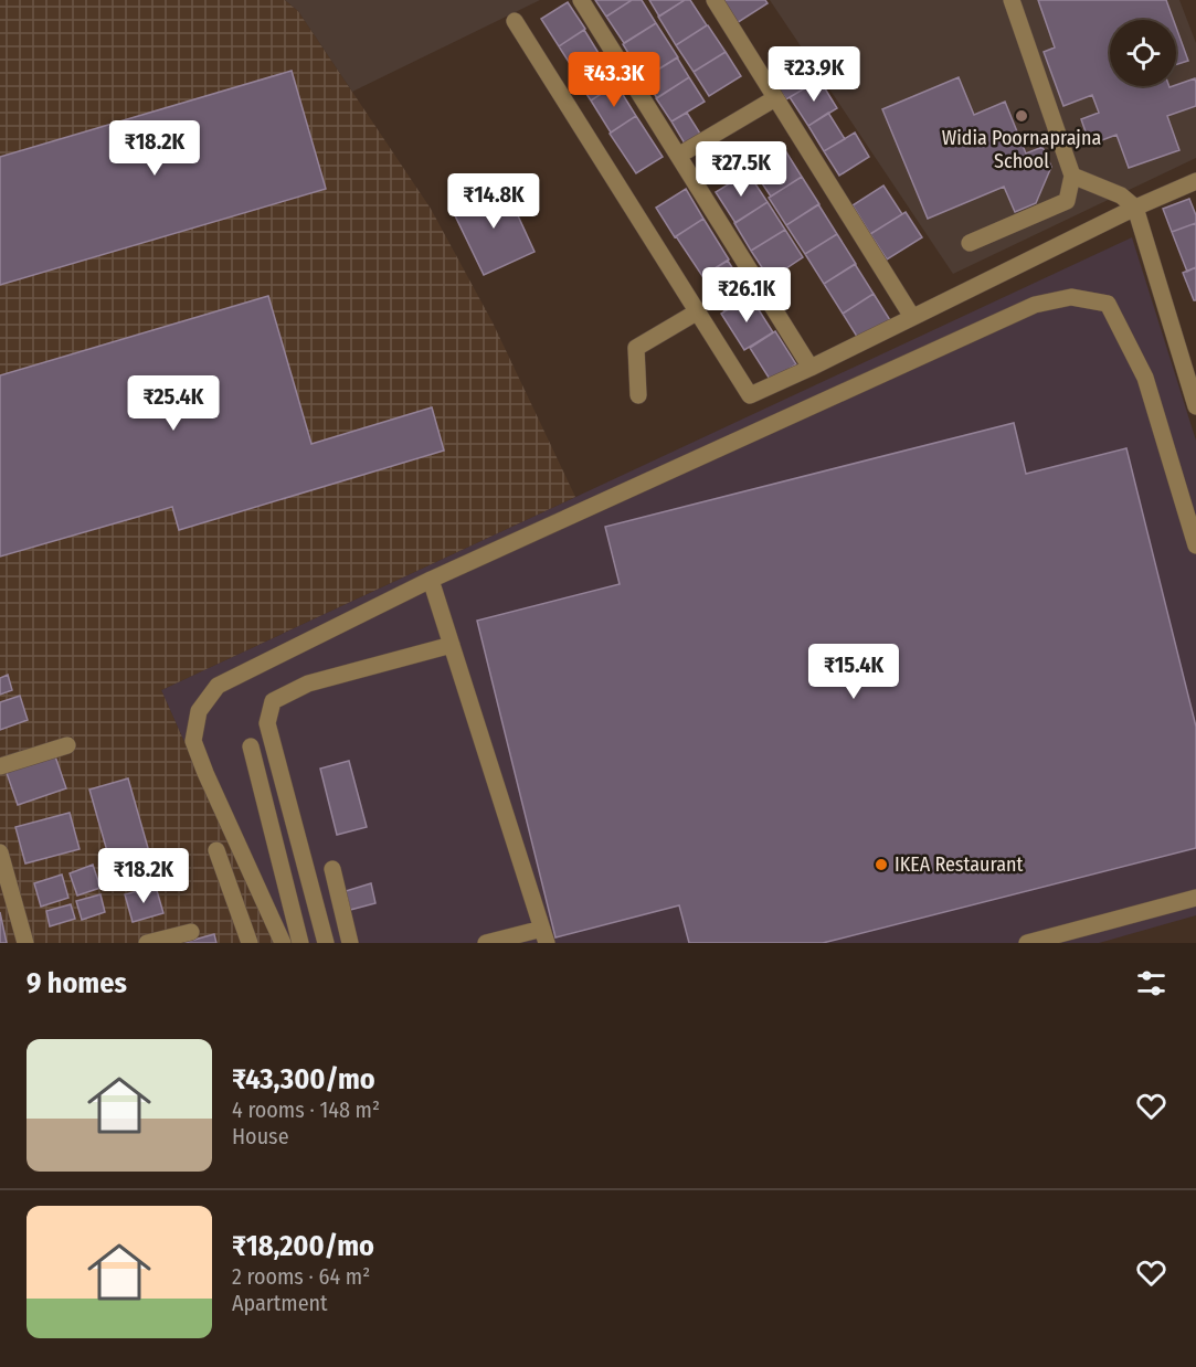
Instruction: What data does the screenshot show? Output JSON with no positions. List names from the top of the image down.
{
  "places": ["Widia Poornaprajna School", "IKEA Restaurant"],
  "page": {
    "price": [
      "₹23.9K",
      "₹43.3K",
      "₹18.2K",
      "₹27.5K",
      "₹14.8K",
      "₹26.1K",
      "₹25.4K",
      "₹15.4K",
      "₹18.2K"
    ],
    "heading": "9 homes",
    "list": [
      {
        "name": "₹43,300/mo",
        "note": "4 rooms · 148 m² · House"
      },
      {
        "name": "₹18,200/mo",
        "note": "2 rooms · 64 m² · Apartment"
      }
    ]
  }
}
